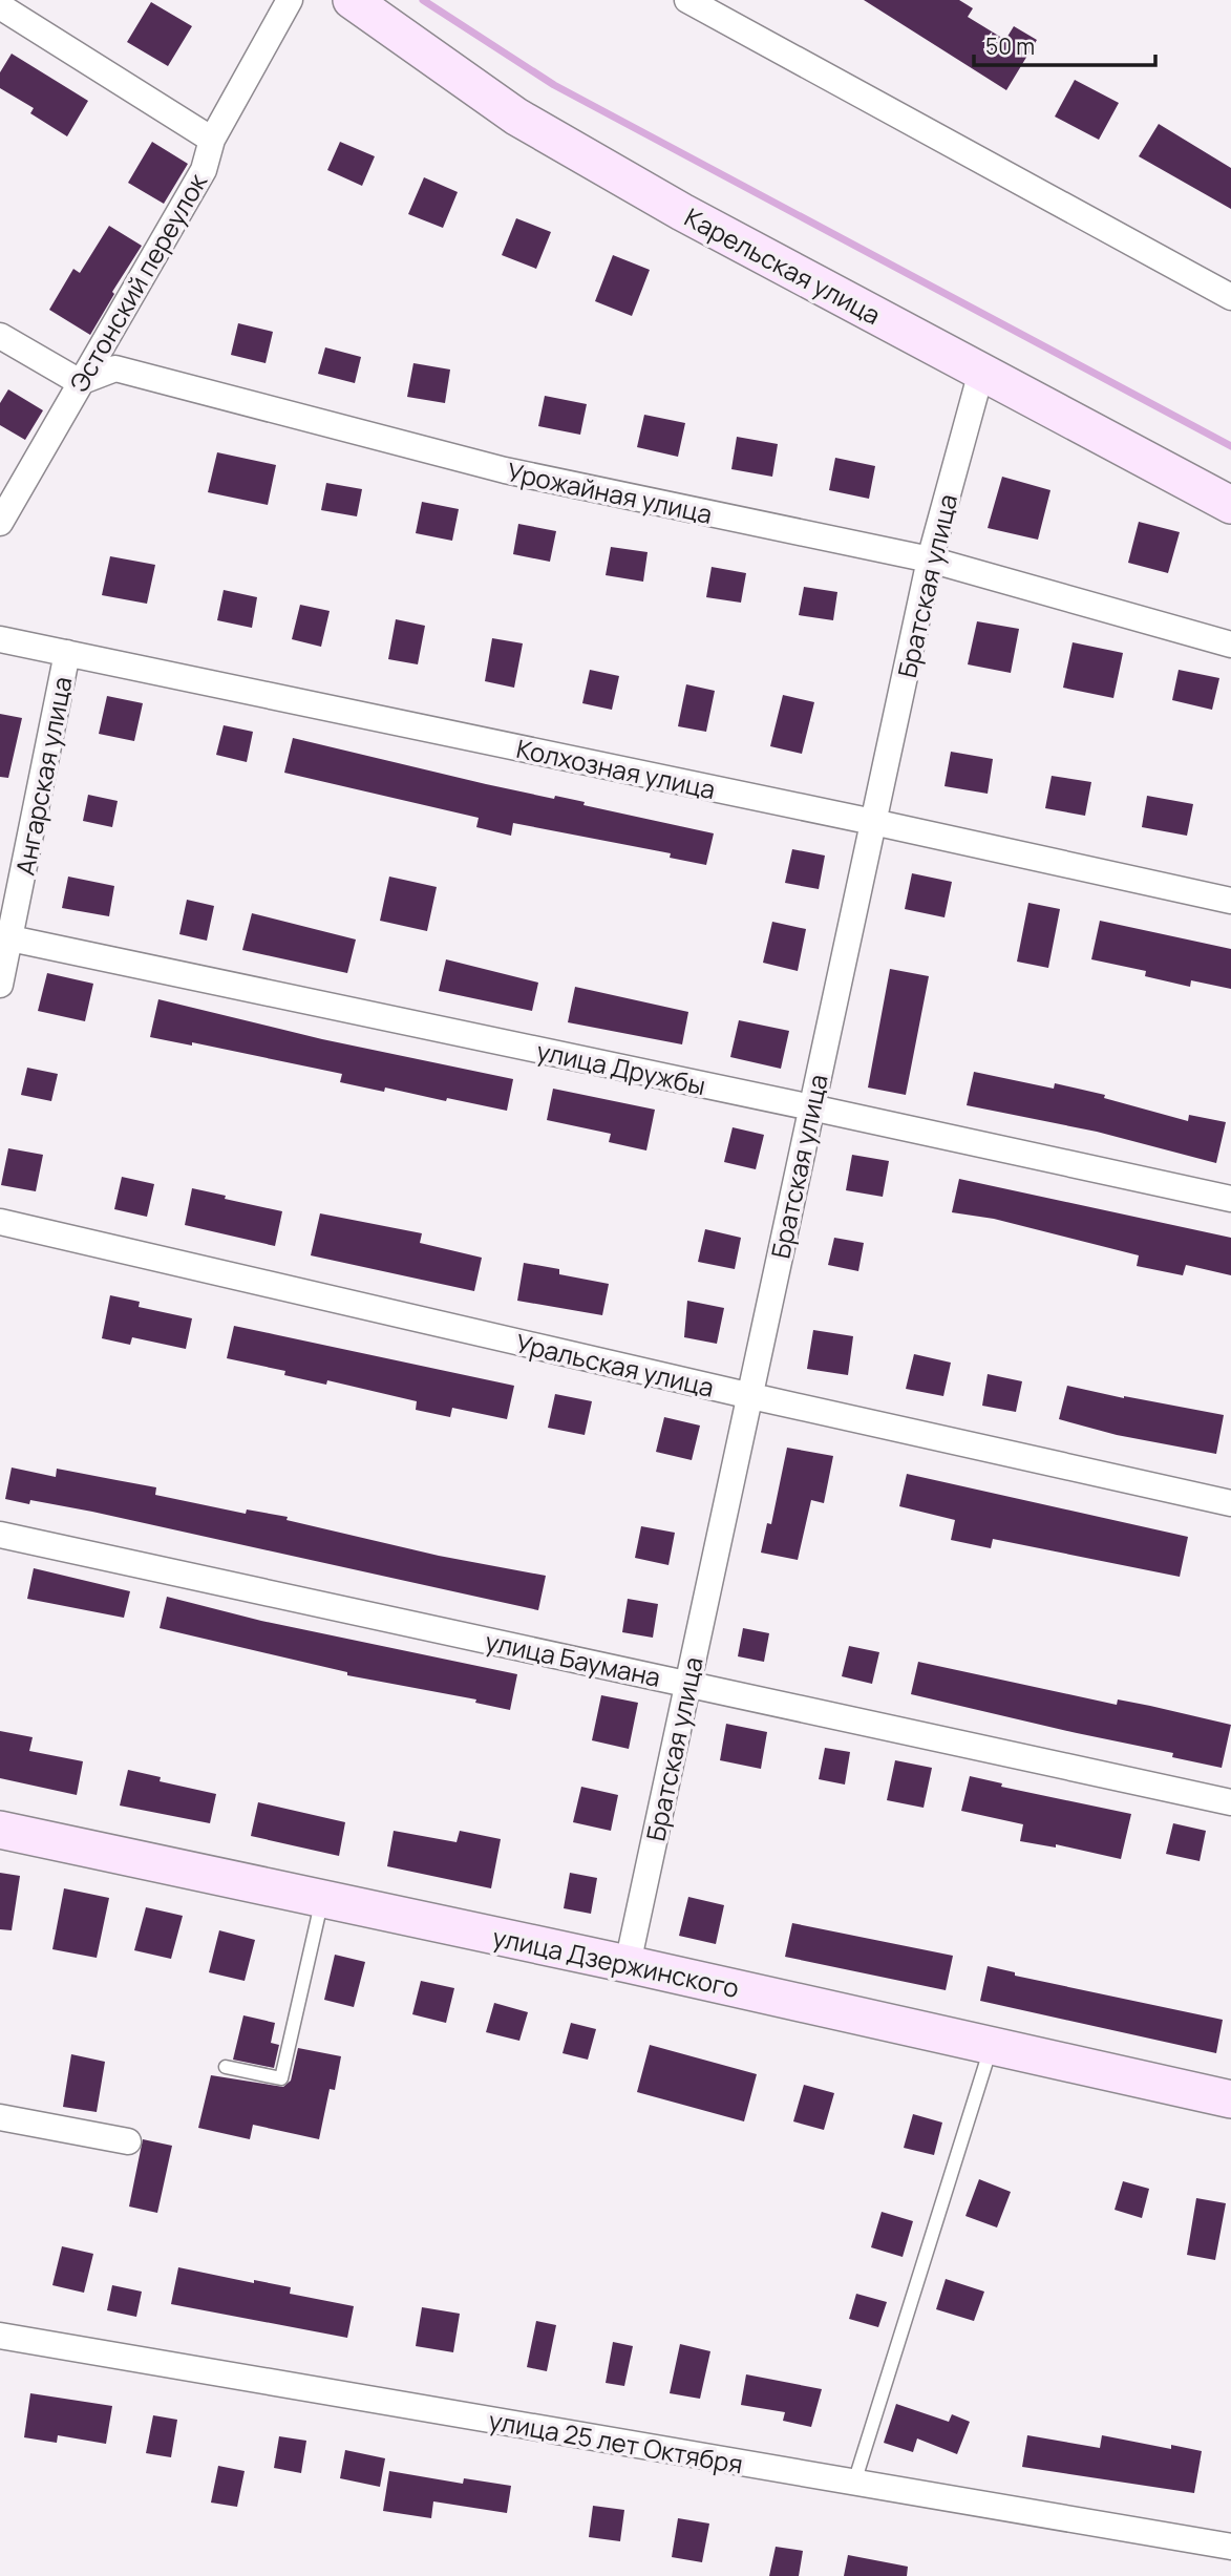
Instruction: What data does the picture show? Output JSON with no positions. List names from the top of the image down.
{
  "streets": {
    "street": [
      "Карельская улица",
      "Эстонский переулок",
      "Урожайная улица",
      "Братская улица",
      "Колхозная улица",
      "Ангарская улица",
      "улица Дружбы",
      "Уральская улица",
      "улица Баумана",
      "улица Дзержинского",
      "улица 25 лет Октября"
    ]
  },
  "crossings": [
    ["Карельская улица", "Братская улица"],
    ["Эстонский переулок", "Урожайная улица"],
    ["Урожайная улица", "Братская улица"],
    ["Братская улица", "Колхозная улица"],
    ["Братская улица", "улица Дружбы"],
    ["Братская улица", "Уральская улица"],
    ["Братская улица", "улица Баумана"],
    ["Братская улица", "улица Дзержинского"],
    ["Колхозная улица", "Ангарская улица"],
    ["Ангарская улица", "улица Дружбы"]
  ],
  "scale_bar": "50 m"
}
